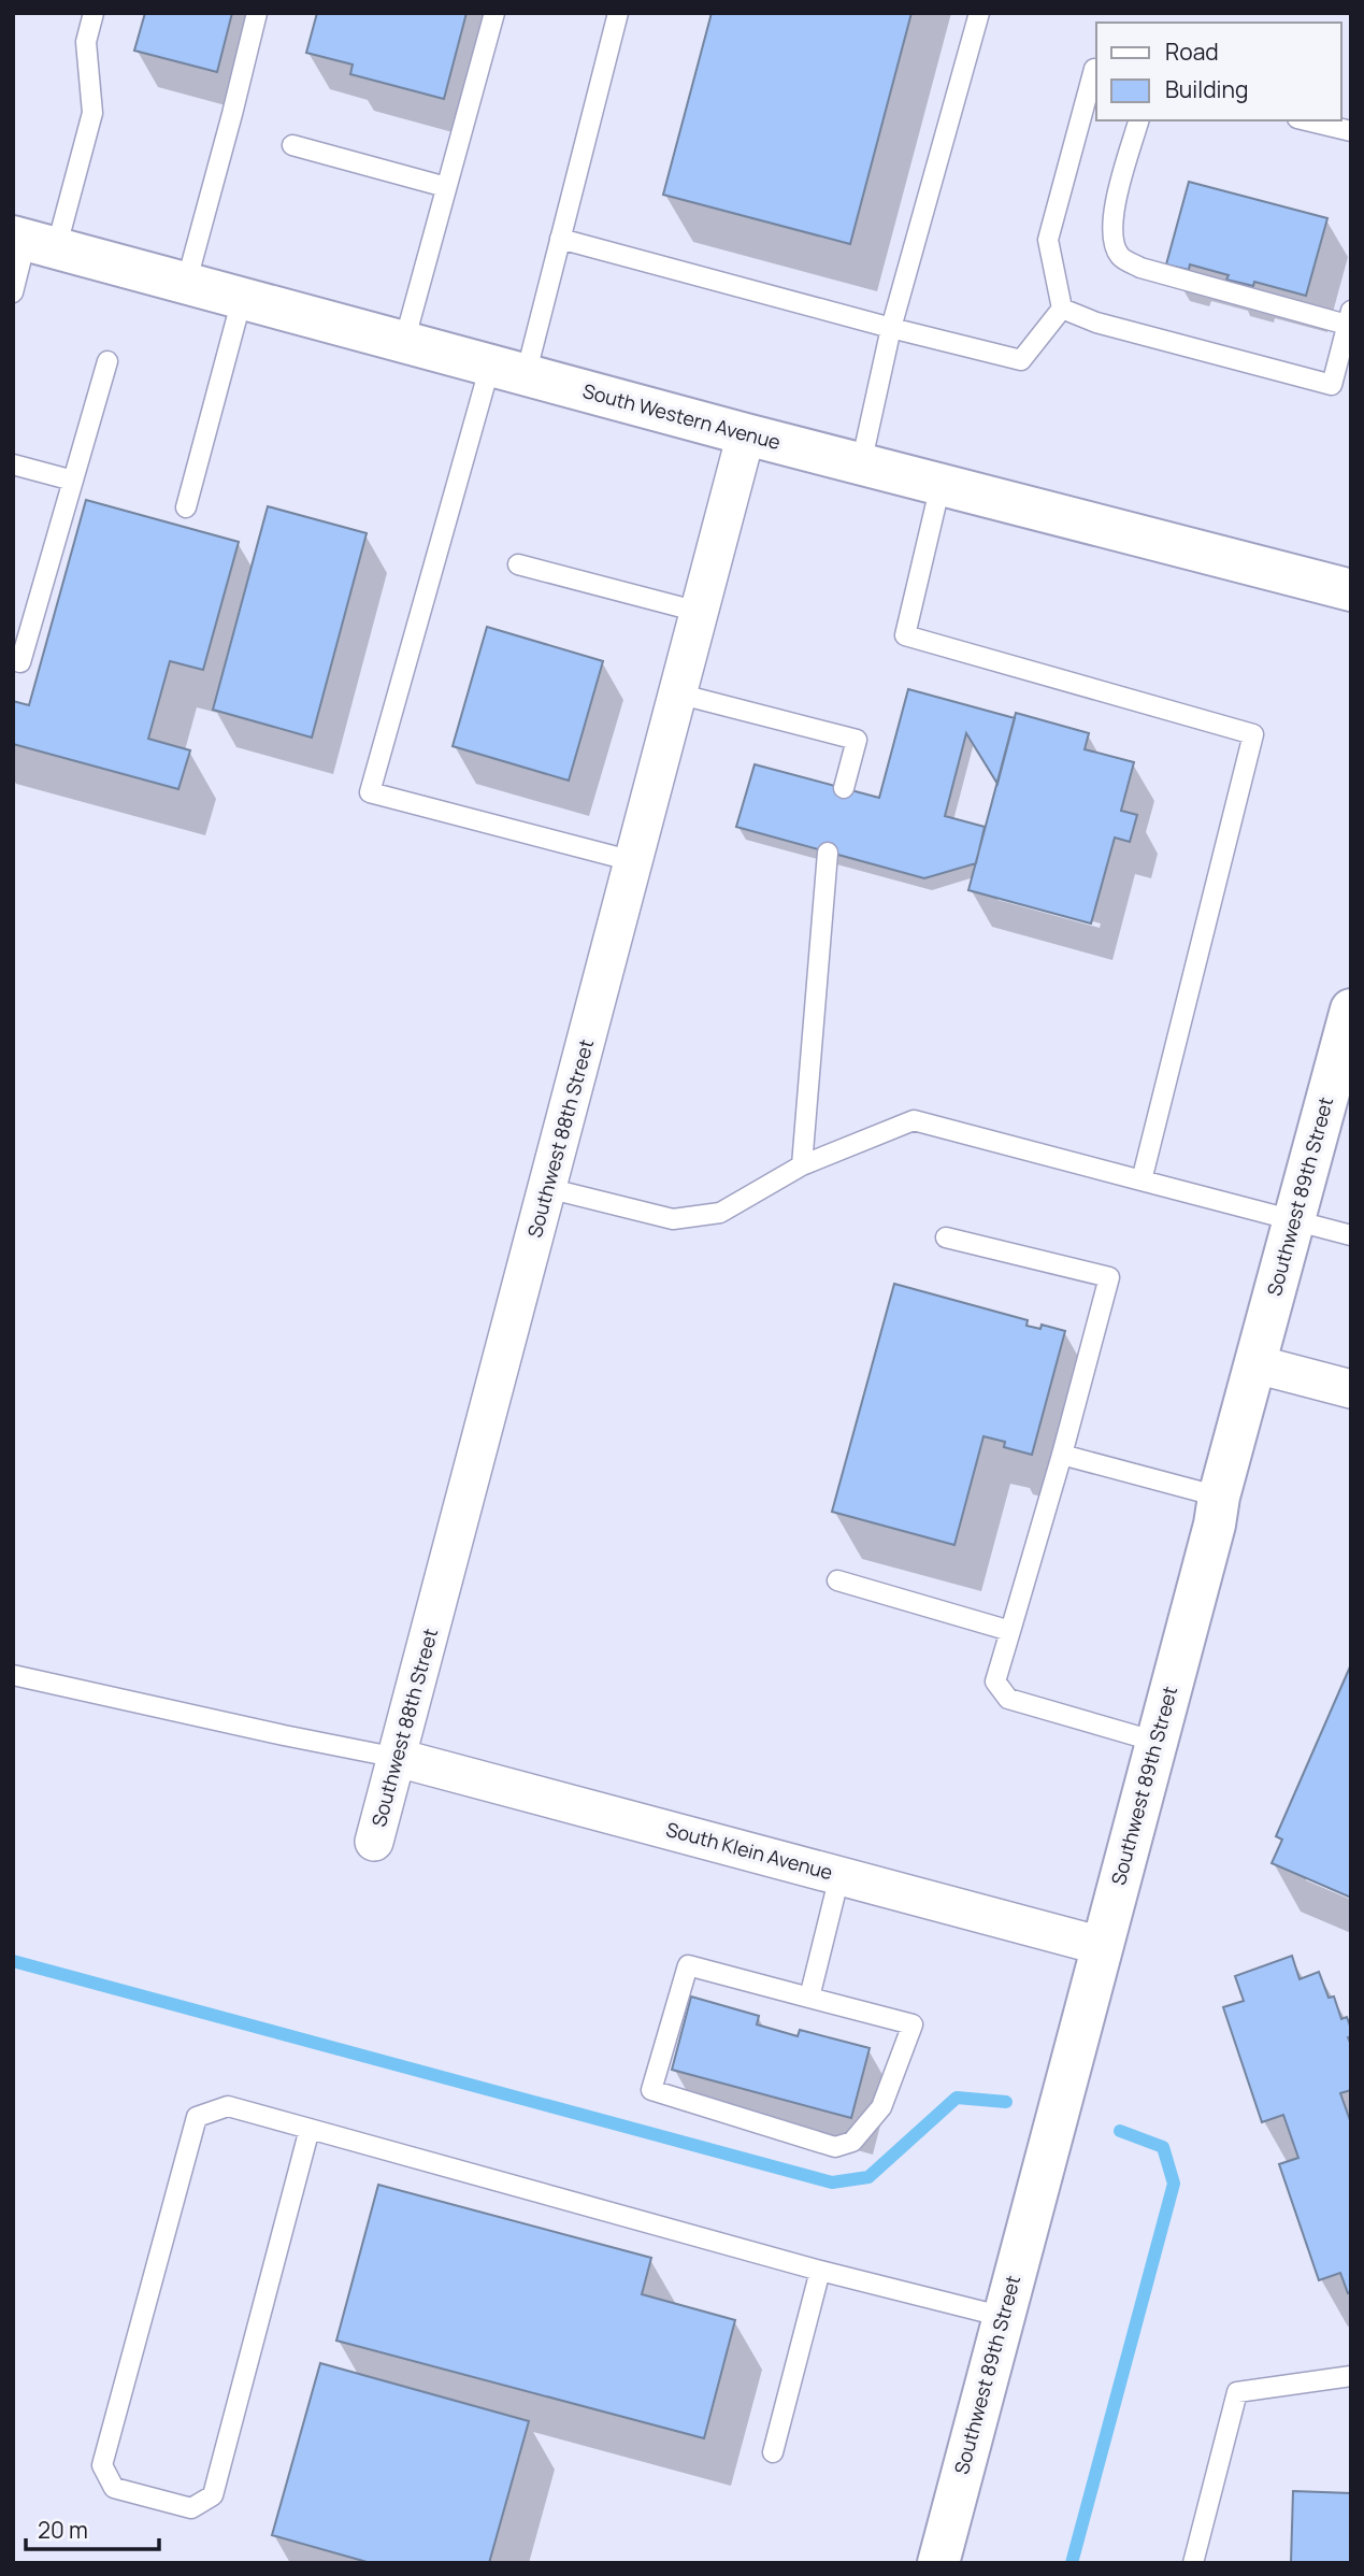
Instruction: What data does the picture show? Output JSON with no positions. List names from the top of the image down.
{
  "streets": {
    "main road": ["South Western Avenue", "Southwest 89th Street"],
    "street": ["Southwest 88th Street", "South Klein Avenue"]
  },
  "crossings": [
    ["South Western Avenue", "Southwest 88th Street"],
    ["Southwest 88th Street", "South Klein Avenue"],
    ["Southwest 89th Street", "South Klein Avenue"]
  ],
  "legend": ["Road", "Building"],
  "scale_bar": "20 m"
}
